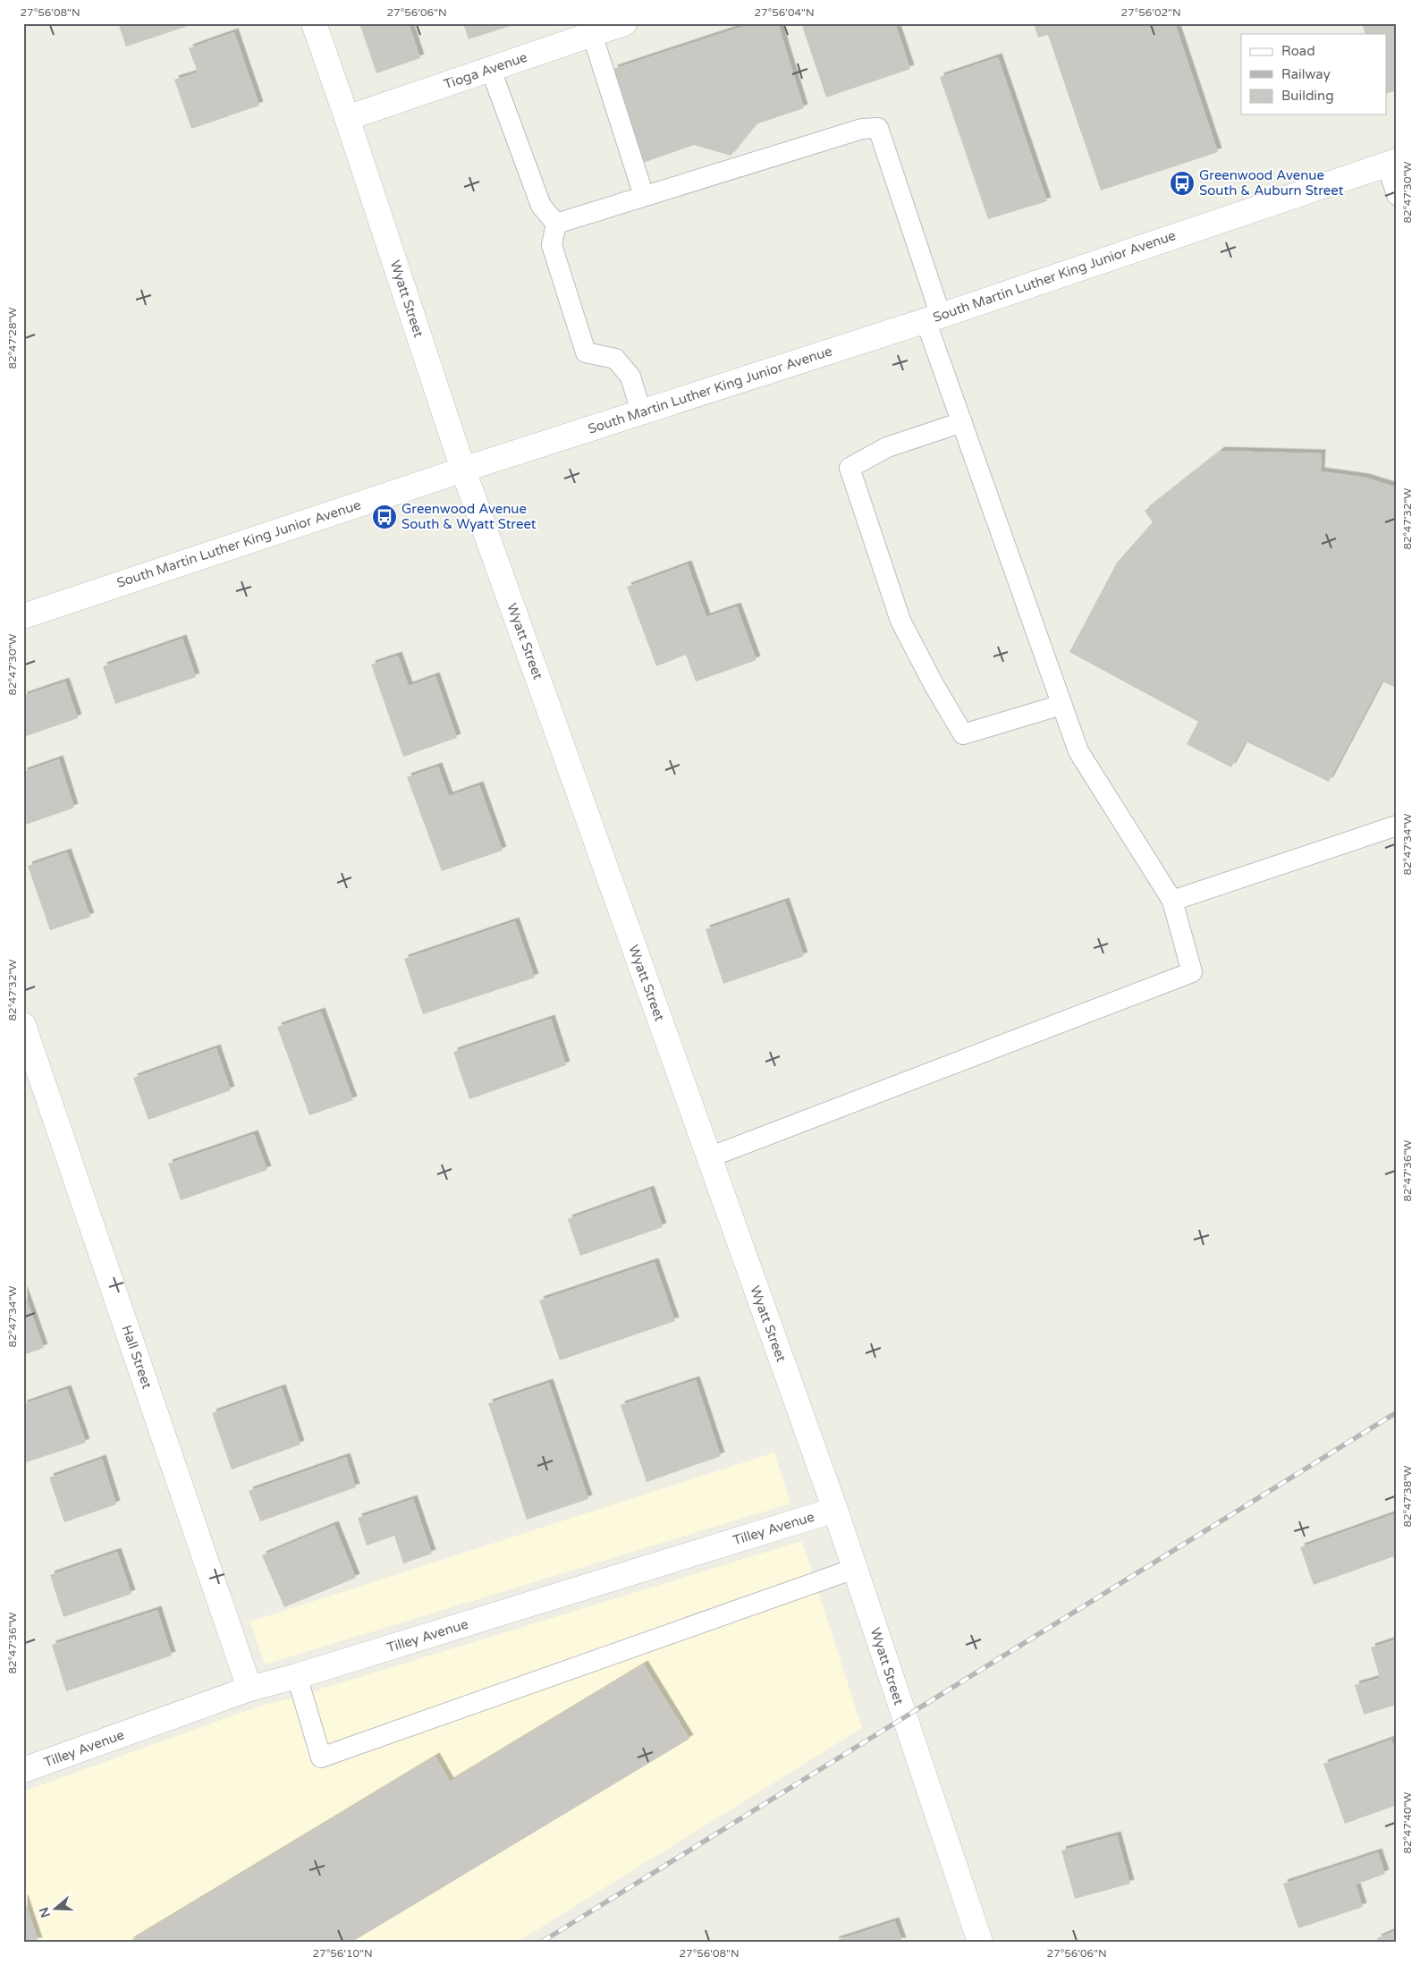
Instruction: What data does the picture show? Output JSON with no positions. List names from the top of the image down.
{
  "streets": {
    "street": [
      "Tioga Avenue",
      "South Martin Luther King Junior Avenue",
      "Wyatt Street",
      "Hall Street",
      "Tilley Avenue"
    ]
  },
  "crossings": [
    ["Tioga Avenue", "Wyatt Street"],
    ["South Martin Luther King Junior Avenue", "Wyatt Street"],
    ["Wyatt Street", "Tilley Avenue"],
    ["Hall Street", "Tilley Avenue"]
  ],
  "places": {
    "bus stop": ["Greenwood Avenue South & Auburn Street", "Greenwood Avenue South & Wyatt Street"]
  },
  "legend": ["Road", "Railway", "Building"],
  "north": "left",
  "coordinates": [
    "27°56'08\"N",
    "27°56'06\"N",
    "27°56'04\"N",
    "27°56'02\"N",
    "82°47'30\"W",
    "82°47'28\"W",
    "82°47'32\"W",
    "82°47'34\"W",
    "82°47'36\"W",
    "82°47'38\"W",
    "82°47'40\"W",
    "27°56'10\"N"
  ]
}
